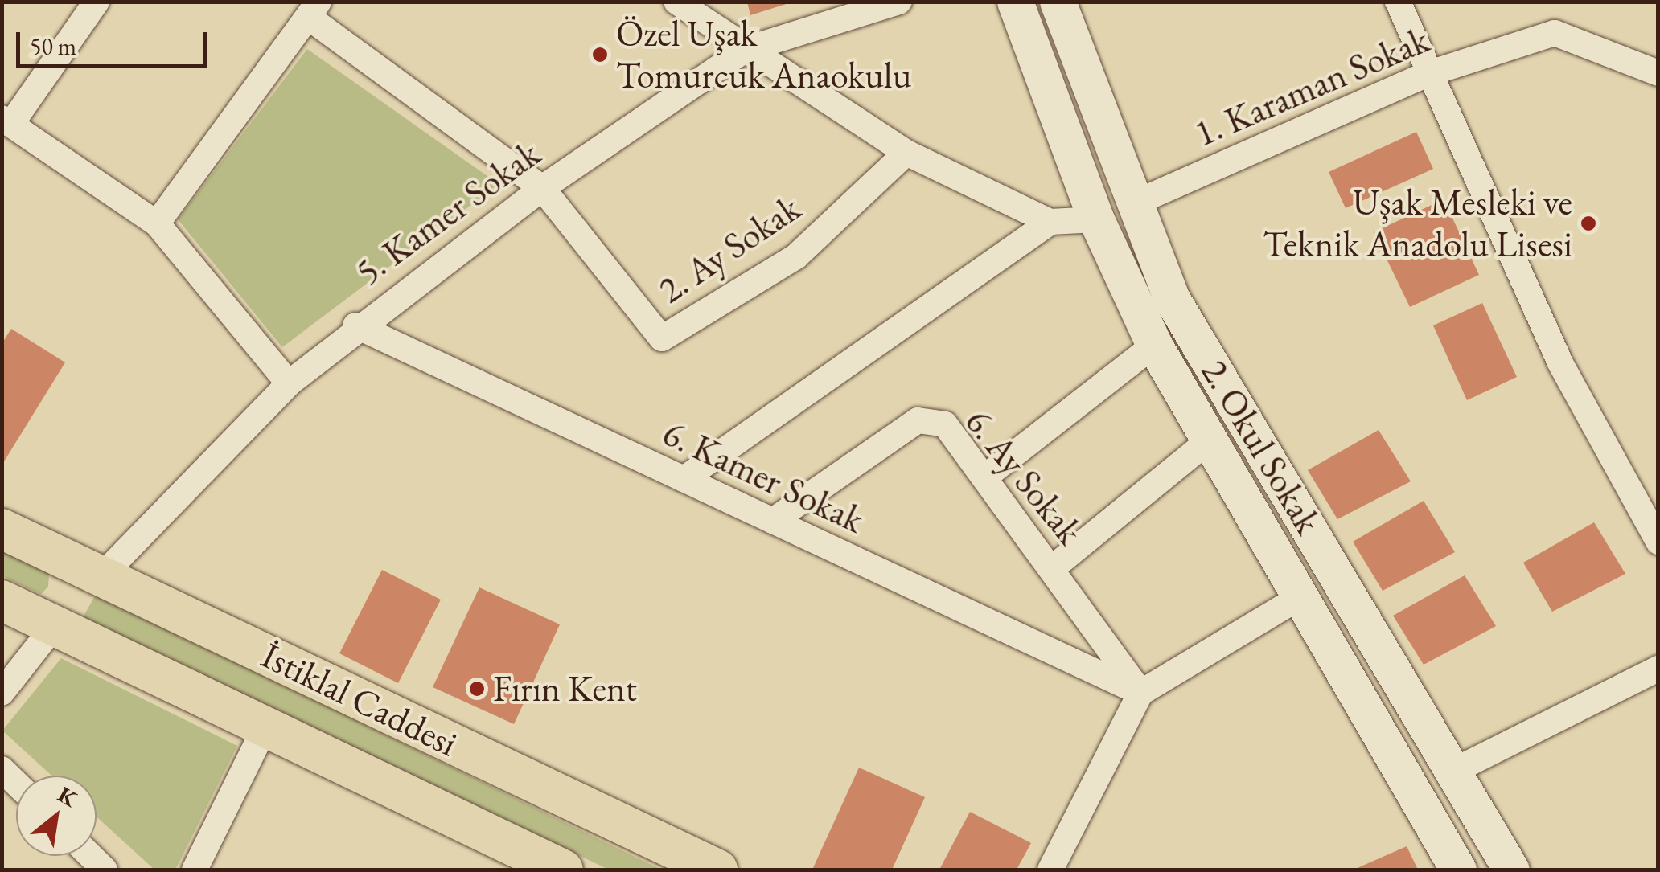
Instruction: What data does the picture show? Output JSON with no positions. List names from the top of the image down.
{
  "streets": {
    "main road": ["İstiklal Caddesi"],
    "street": [
      "1. Karaman Sokak",
      "5. Kamer Sokak",
      "2. Ay Sokak",
      "2. Okul Sokak",
      "6. Kamer Sokak",
      "6. Ay Sokak"
    ]
  },
  "crossings": [
    ["1. Karaman Sokak", "2. Okul Sokak"],
    ["5. Kamer Sokak", "2. Ay Sokak"],
    ["5. Kamer Sokak", "6. Kamer Sokak"],
    ["5. Kamer Sokak", "İstiklal Caddesi"],
    ["6. Kamer Sokak", "6. Ay Sokak"]
  ],
  "places": ["Özel Uşak Tomurcuk Anaokulu", "Uşak Mesleki ve Teknik Anadolu Lisesi", "Fırın Kent"],
  "scale_bar": "50 m",
  "north": "top right"
}
